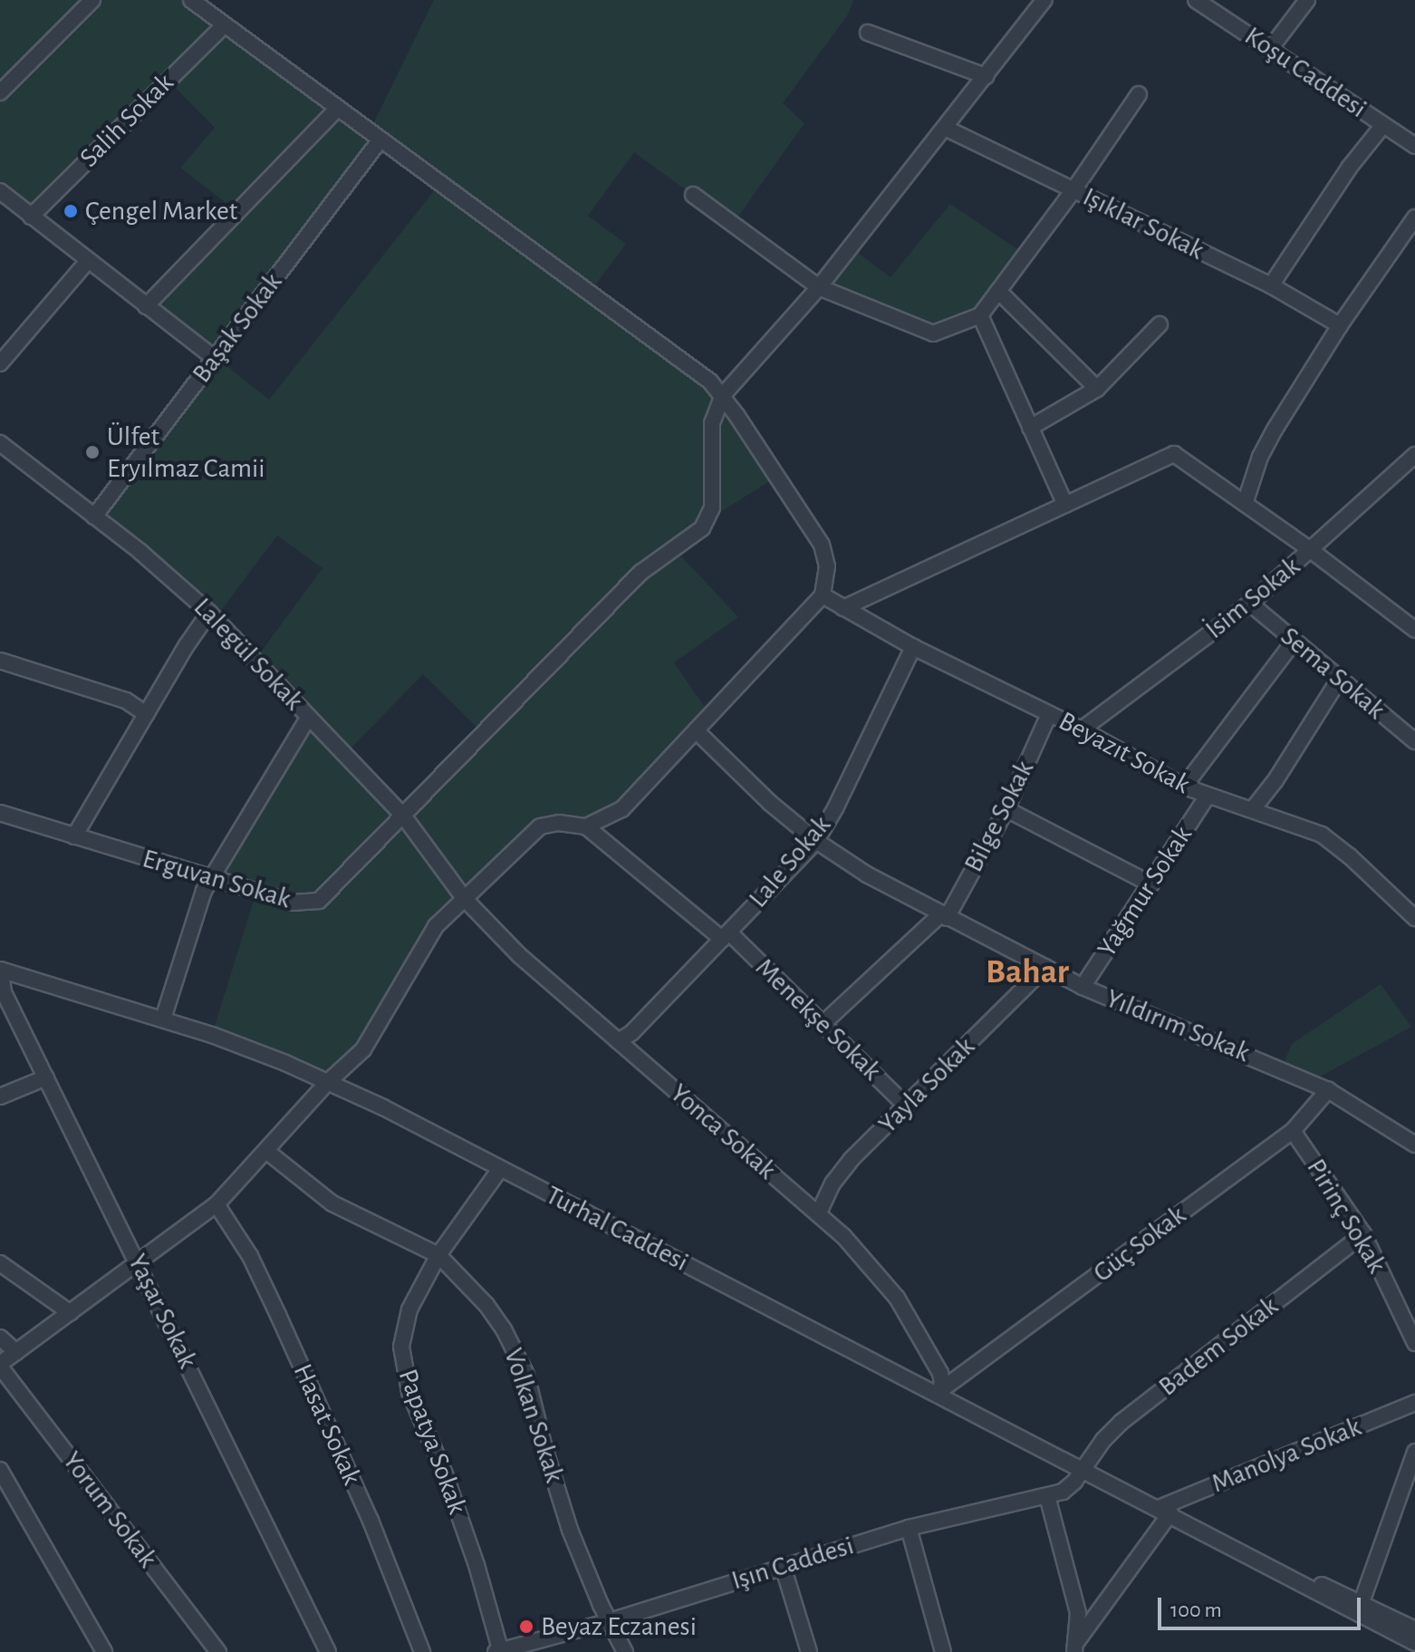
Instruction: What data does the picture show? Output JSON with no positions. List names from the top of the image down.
{
  "streets": {
    "street": [
      "Koşu Caddesi",
      "Salih Sokak",
      "Işıklar Sokak",
      "Başak Sokak",
      "İsim Sokak",
      "Lalegül Sokak",
      "Sema Sokak",
      "Beyazıt Sokak",
      "Bilge Sokak",
      "Lale Sokak",
      "Erguvan Sokak",
      "Yağmur Sokak",
      "Menekşe Sokak",
      "Yıldırım Sokak",
      "Yayla Sokak",
      "Yonca Sokak",
      "Pirinç Sokak",
      "Turhal Caddesi",
      "Güç Sokak",
      "Yaşar Sokak",
      "Badem Sokak",
      "Volkan Sokak",
      "Hasat Sokak",
      "Papatya Sokak",
      "Manolya Sokak",
      "Yorum Sokak",
      "Işın Caddesi"
    ]
  },
  "crossings": [
    ["Başak Sokak", "Lalegül Sokak"],
    ["İsim Sokak", "Sema Sokak"],
    ["İsim Sokak", "Beyazıt Sokak"],
    ["Lalegül Sokak", "Erguvan Sokak"],
    ["Lalegül Sokak", "Yonca Sokak"],
    ["Sema Sokak", "Yağmur Sokak"],
    ["Beyazıt Sokak", "Bilge Sokak"],
    ["Beyazıt Sokak", "Lale Sokak"],
    ["Beyazıt Sokak", "Yağmur Sokak"],
    ["Bilge Sokak", "Menekşe Sokak"],
    ["Bilge Sokak", "Yıldırım Sokak"],
    ["Lale Sokak", "Menekşe Sokak"],
    ["Lale Sokak", "Yıldırım Sokak"],
    ["Lale Sokak", "Yonca Sokak"],
    ["Yağmur Sokak", "Yıldırım Sokak"],
    ["Menekşe Sokak", "Yayla Sokak"],
    ["Yıldırım Sokak", "Yayla Sokak"],
    ["Yıldırım Sokak", "Güç Sokak"],
    ["Yayla Sokak", "Yonca Sokak"],
    ["Yonca Sokak", "Turhal Caddesi"],
    ["Yonca Sokak", "Güç Sokak"],
    ["Pirinç Sokak", "Güç Sokak"],
    ["Pirinç Sokak", "Badem Sokak"],
    ["Turhal Caddesi", "Güç Sokak"],
    ["Turhal Caddesi", "Yaşar Sokak"],
    ["Turhal Caddesi", "Badem Sokak"],
    ["Turhal Caddesi", "Papatya Sokak"],
    ["Turhal Caddesi", "Manolya Sokak"],
    ["Turhal Caddesi", "Işın Caddesi"],
    ["Badem Sokak", "Işın Caddesi"],
    ["Volkan Sokak", "Papatya Sokak"],
    ["Volkan Sokak", "Işın Caddesi"],
    ["Papatya Sokak", "Işın Caddesi"]
  ],
  "districts": ["Bahar"],
  "places": ["Çengel Market", "Ülfet Eryılmaz Camii", "Beyaz Eczanesi"],
  "scale_bar": "100 m"
}
